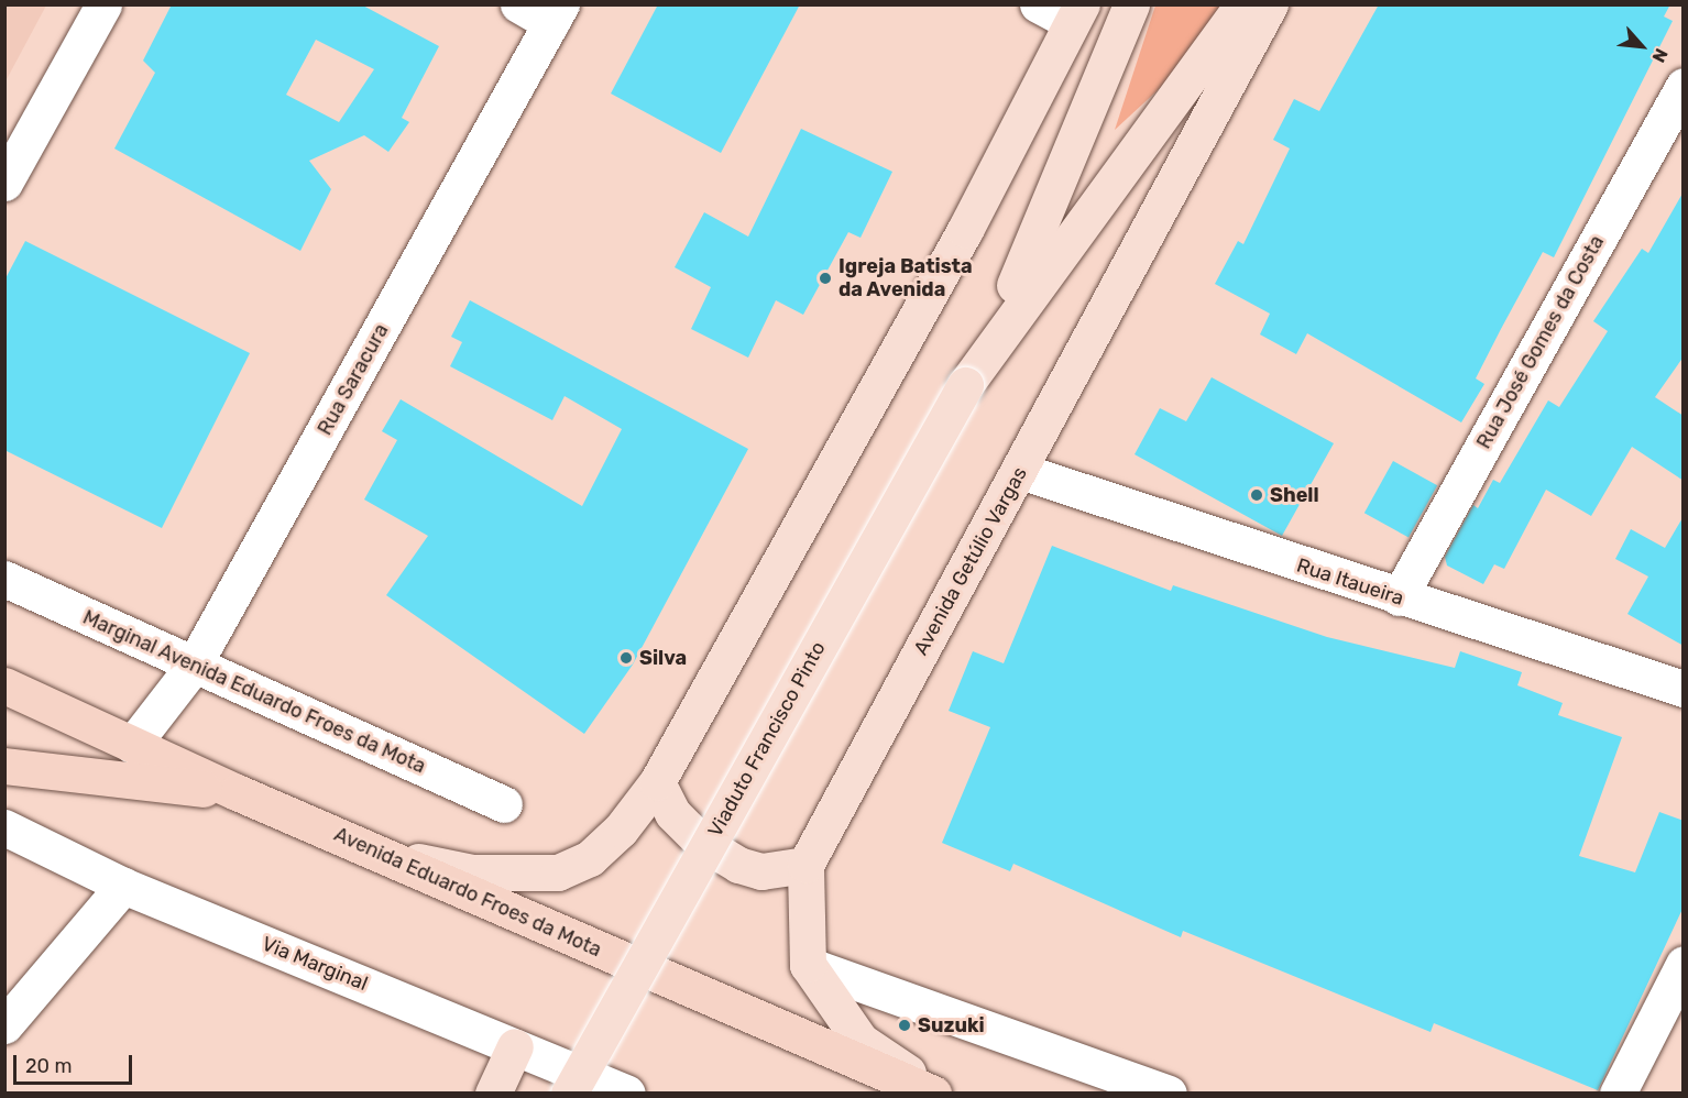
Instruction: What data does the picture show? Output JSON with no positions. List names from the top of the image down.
{
  "streets": {
    "highway": ["Avenida Eduardo Froes da Mota"],
    "main road": ["Avenida Getúlio Vargas", "Viaduto Francisco Pinto"],
    "street": [
      "Rua José Gomes da Costa",
      "Rua Saracura",
      "Rua Itaueira",
      "Marginal Avenida Eduardo Froes da Mota",
      "Via Marginal"
    ]
  },
  "crossings": [
    ["Rua José Gomes da Costa", "Rua Itaueira"],
    ["Rua Saracura", "Marginal Avenida Eduardo Froes da Mota"],
    ["Rua Saracura", "Avenida Eduardo Froes da Mota"],
    ["Avenida Getúlio Vargas", "Rua Itaueira"]
  ],
  "places": [
    "Igreja Batista da Avenida",
    "Shell",
    "Silva",
    "Suzuki"
  ],
  "scale_bar": "20 m",
  "north": "bottom right"
}
